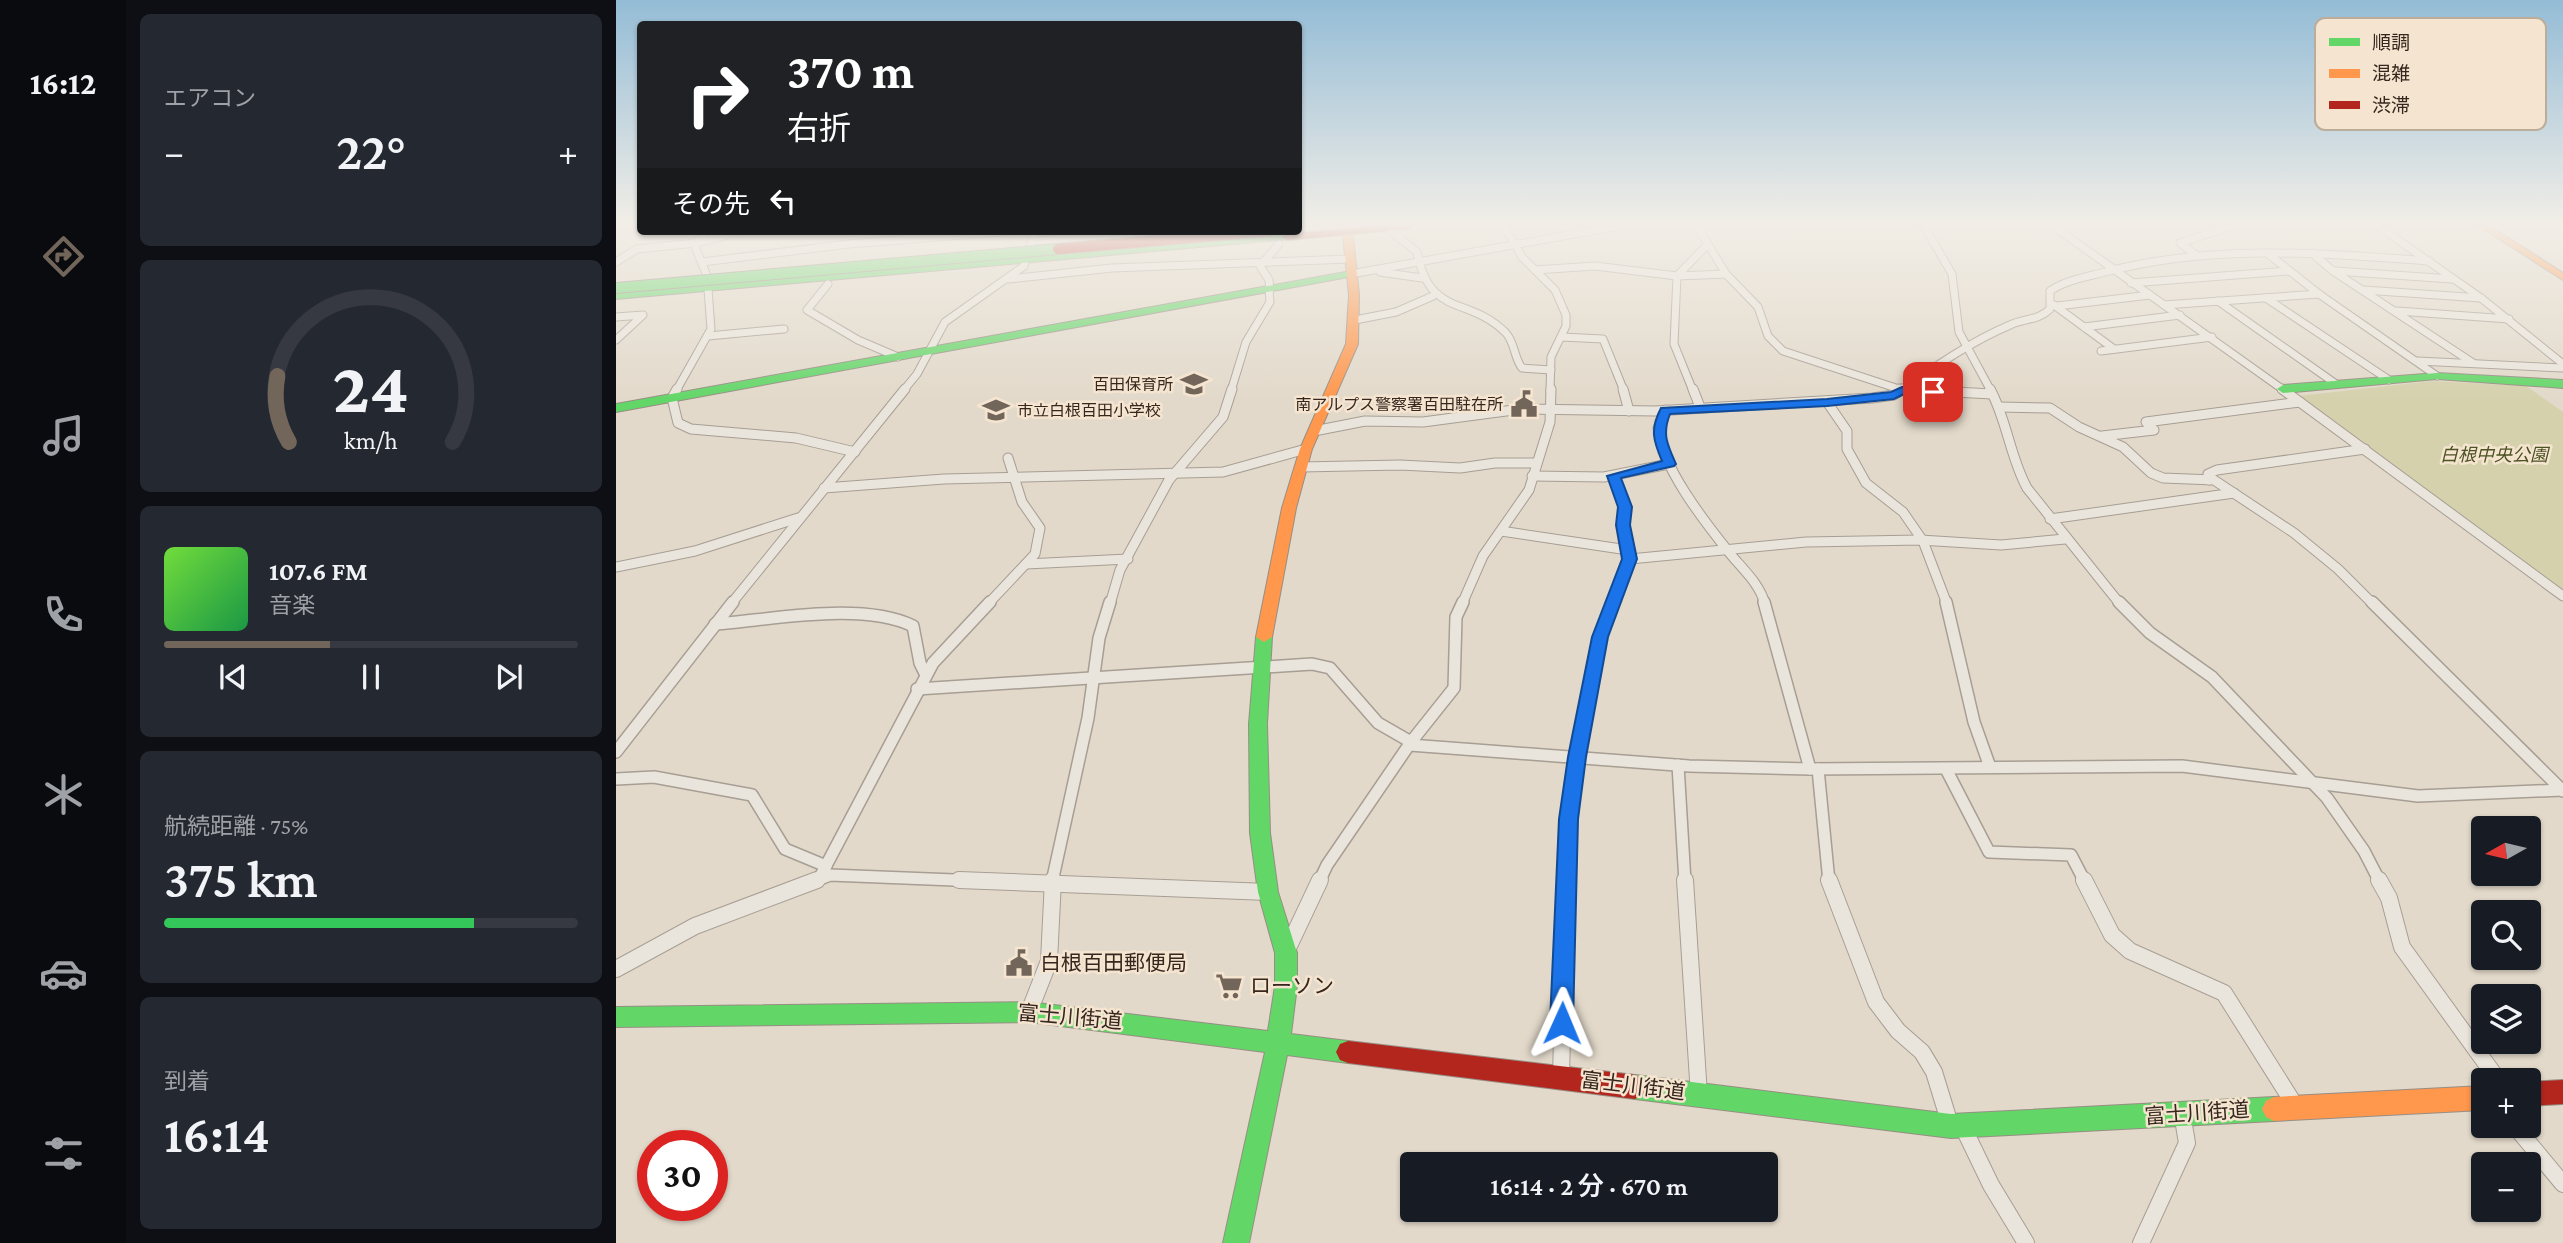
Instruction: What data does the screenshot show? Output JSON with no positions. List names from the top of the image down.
{
  "streets": {
    "main road": ["富士川街道"]
  },
  "parks": ["白根中央公園"],
  "places": {
    "school or university": ["百田保育所", "市立白根百田小学校"],
    "public building": ["南アルプス警察署百田駐在所", "白根百田郵便局"],
    "supermarket": ["ローソン"]
  },
  "legend": ["順調", "混雑", "渋滞"],
  "north": "left",
  "page": {
    "tabs": "16:12",
    "tile": [
      "エアコン",
      ["航続距離 · 75%", "375 km"],
      ["到着", "16:14"]
    ],
    "turn": ["370 m", "右折"],
    "heat": ["−", "22°", "+"],
    "then": "その先",
    "song": ["107.6 FM", "音楽"],
    "map_buttons": ["+", "−"],
    "limit": "30",
    "trip": "16:14 · 2 分 · 670 m",
    "gauge": ["24", "km/h"]
  }
}
